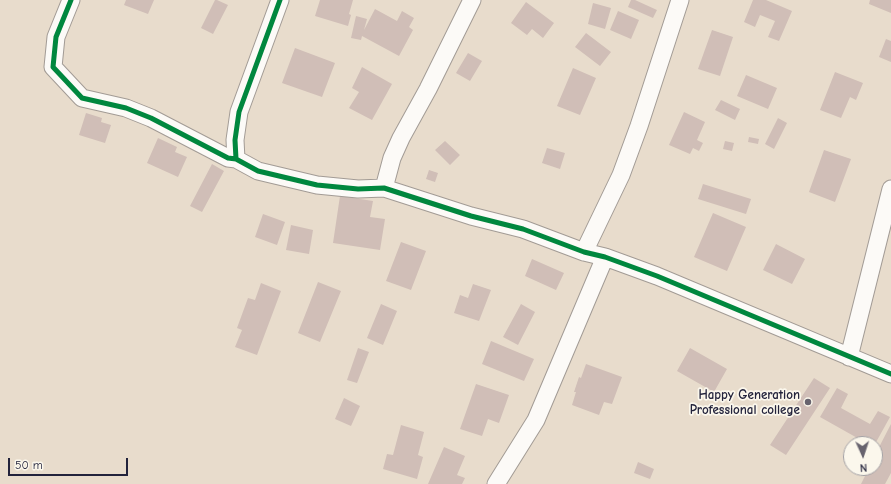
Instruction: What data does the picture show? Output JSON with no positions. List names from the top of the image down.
{
  "places": ["Happy Generation Professional college"],
  "scale_bar": "50 m",
  "north": "bottom"
}
